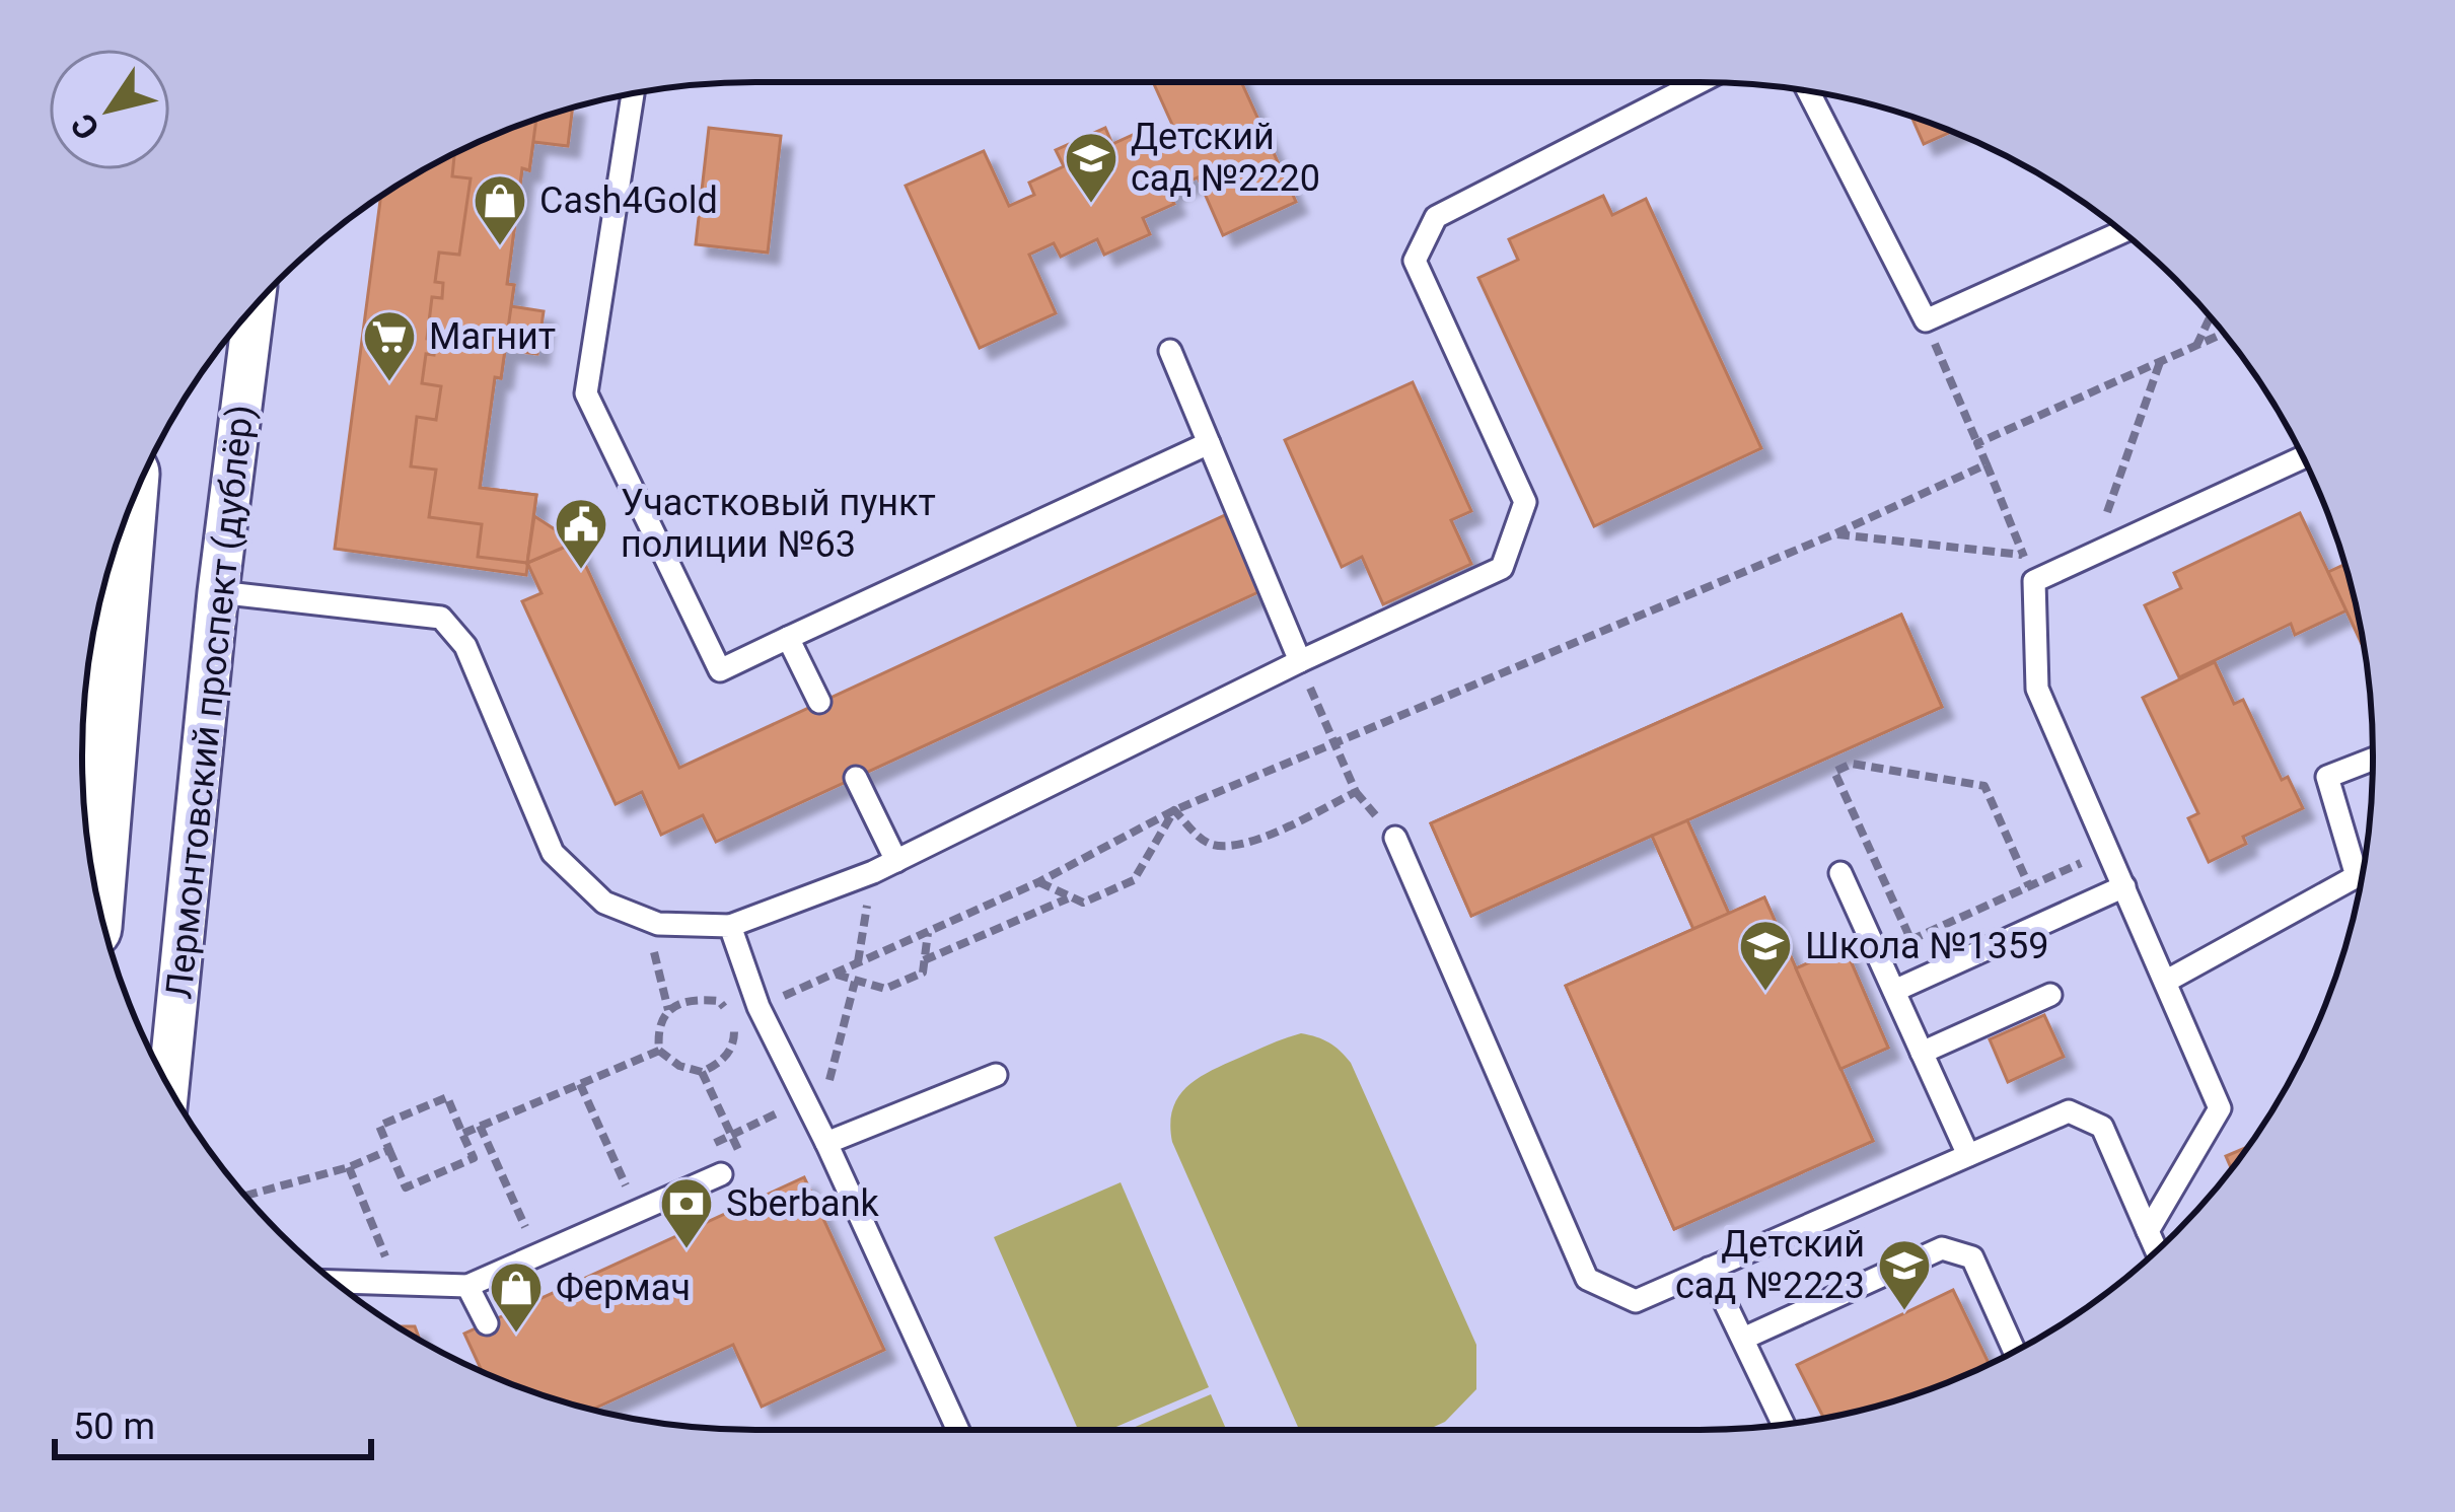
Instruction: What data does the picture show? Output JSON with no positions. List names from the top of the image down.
{
  "streets": {
    "street": ["Лермонтовский проспект (дублёр)"]
  },
  "places": {
    "school or university": ["Детский сад №2220", "Школа №1359", "Детский сад №2223"],
    "shop": ["Cash4Gold", "Фермач"],
    "supermarket": ["Магнит"],
    "public building": ["Участковый пункт полиции №63"],
    "bank": ["Sberbank"]
  },
  "scale_bar": "50 m",
  "north": "bottom left"
}
